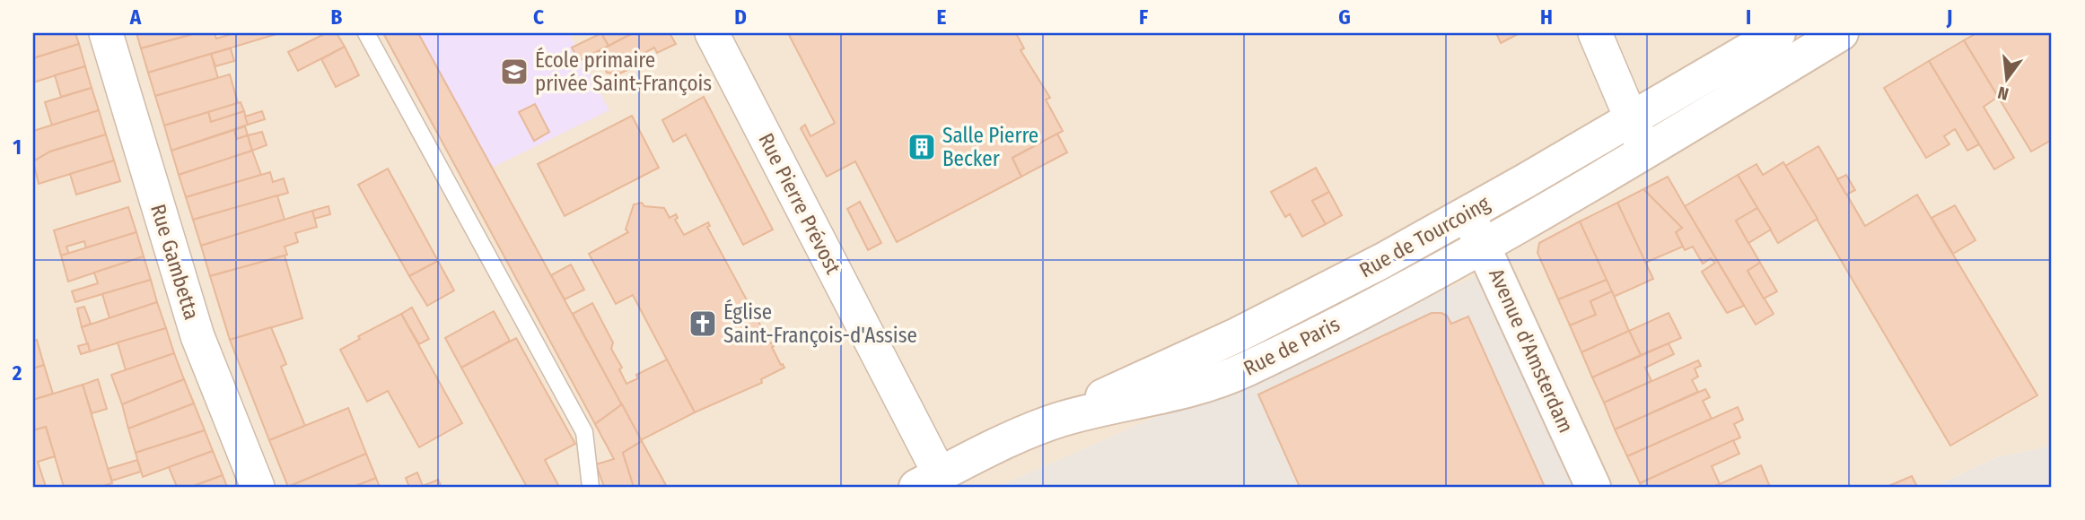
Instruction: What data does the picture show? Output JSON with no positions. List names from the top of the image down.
{
  "streets": {
    "main road": ["Rue de Tourcoing", "Rue de Paris", "Avenue d'Amsterdam"],
    "street": ["Rue Pierre Prévost", "Rue Gambetta"]
  },
  "crossings": [
    ["Rue Pierre Prévost", "Rue de Paris"],
    ["Rue de Tourcoing", "Rue de Paris"],
    ["Rue de Tourcoing", "Avenue d'Amsterdam"],
    ["Rue de Paris", "Avenue d'Amsterdam"]
  ],
  "places": {
    "school or university": ["École primaire privée Saint-François"],
    "building": ["Salle Pierre Becker"],
    "church": ["Église Saint-François-d'Assise"]
  },
  "north": "bottom",
  "grid": {
    "columns": [
      "A",
      "B",
      "C",
      "D",
      "E",
      "F",
      "G",
      "H",
      "I",
      "J"
    ],
    "rows": ["1", "2"]
  }
}
